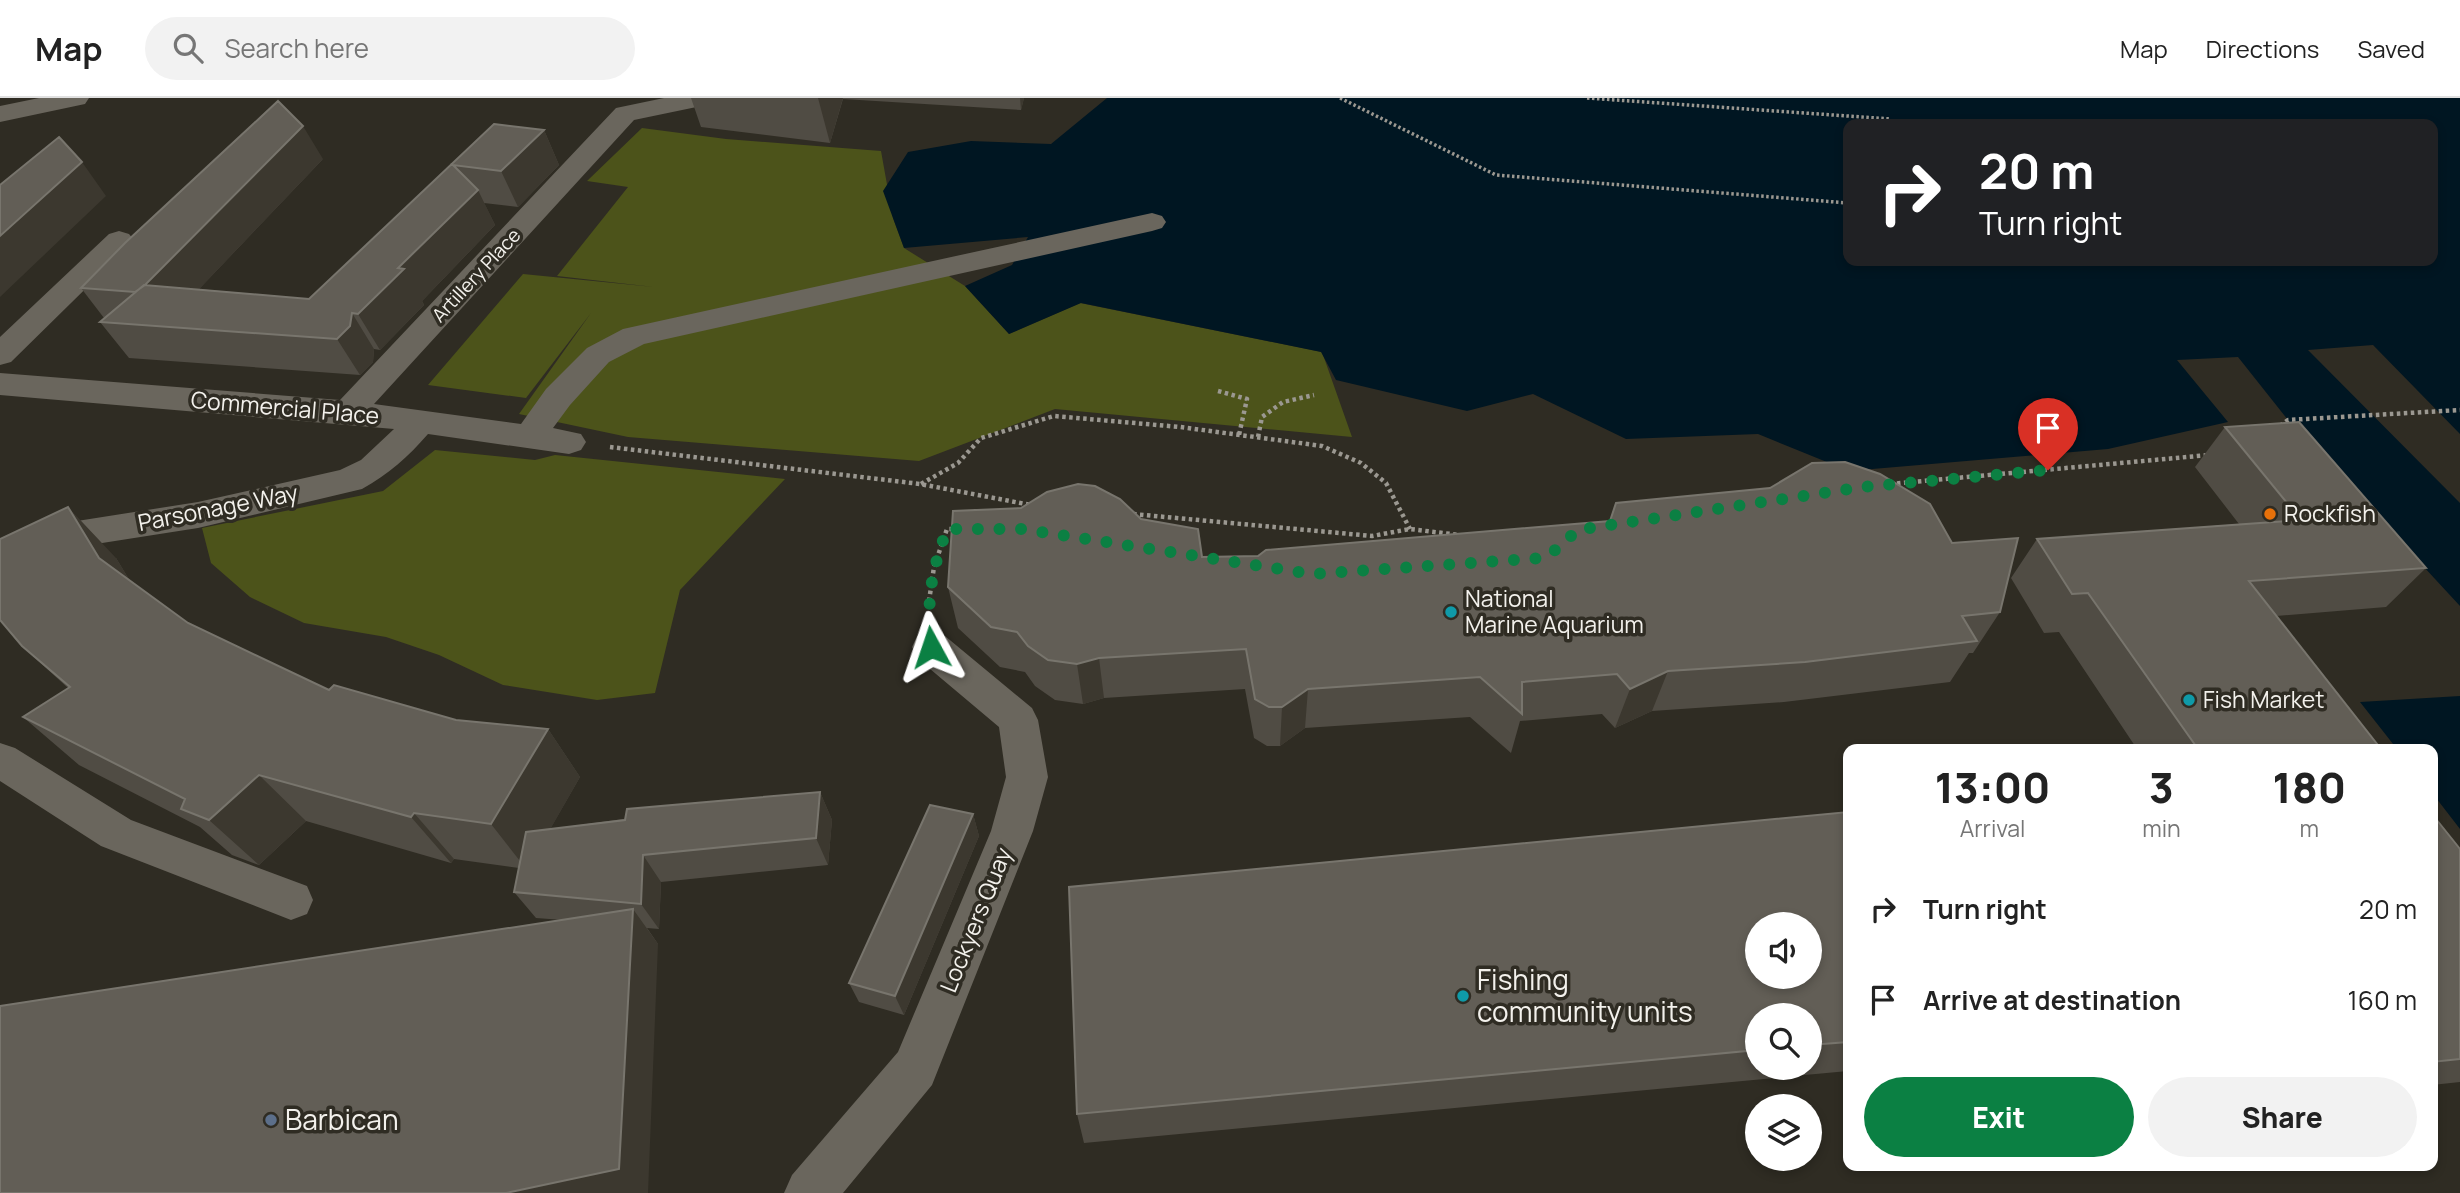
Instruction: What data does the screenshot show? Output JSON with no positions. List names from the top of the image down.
{
  "streets": {
    "street": [
      "Artillery Place",
      "Commercial Place",
      "Parsonage Way",
      "Lockyers Quay"
    ]
  },
  "crossings": [
    ["Artillery Place", "Commercial Place"],
    ["Commercial Place", "Parsonage Way"]
  ],
  "places": [
    "Rockfish",
    "National Marine Aquarium",
    "Fish Market",
    "Fishing community units",
    "Barbican"
  ],
  "page": {
    "header": "Map",
    "search": "Search here",
    "nav": ["Map", "Directions", "Saved"],
    "turn": ["20 m", "Turn right"],
    "eta": [
      "13:00",
      "Arrival",
      "3",
      "min",
      "180",
      "m"
    ],
    "list": [
      {
        "name": "Turn right",
        "value": "20 m"
      },
      {
        "name": "Arrive at destination",
        "value": "160 m"
      }
    ],
    "buttons": ["Exit", "Share"]
  }
}
